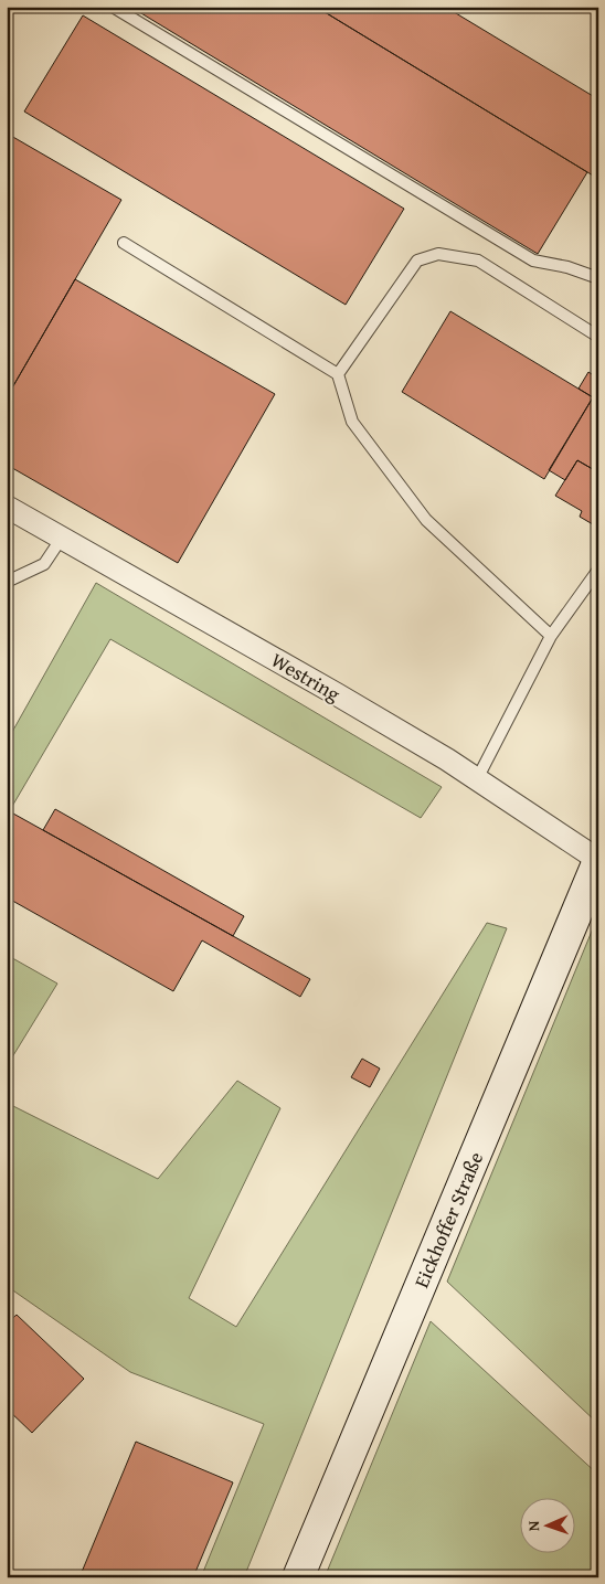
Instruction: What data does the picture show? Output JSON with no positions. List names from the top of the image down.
{
  "streets": {
    "main road": ["Eickhoffer Straße"],
    "street": ["Westring"]
  },
  "crossings": [
    ["Westring", "Eickhoffer Straße"]
  ],
  "north": "left"
}
